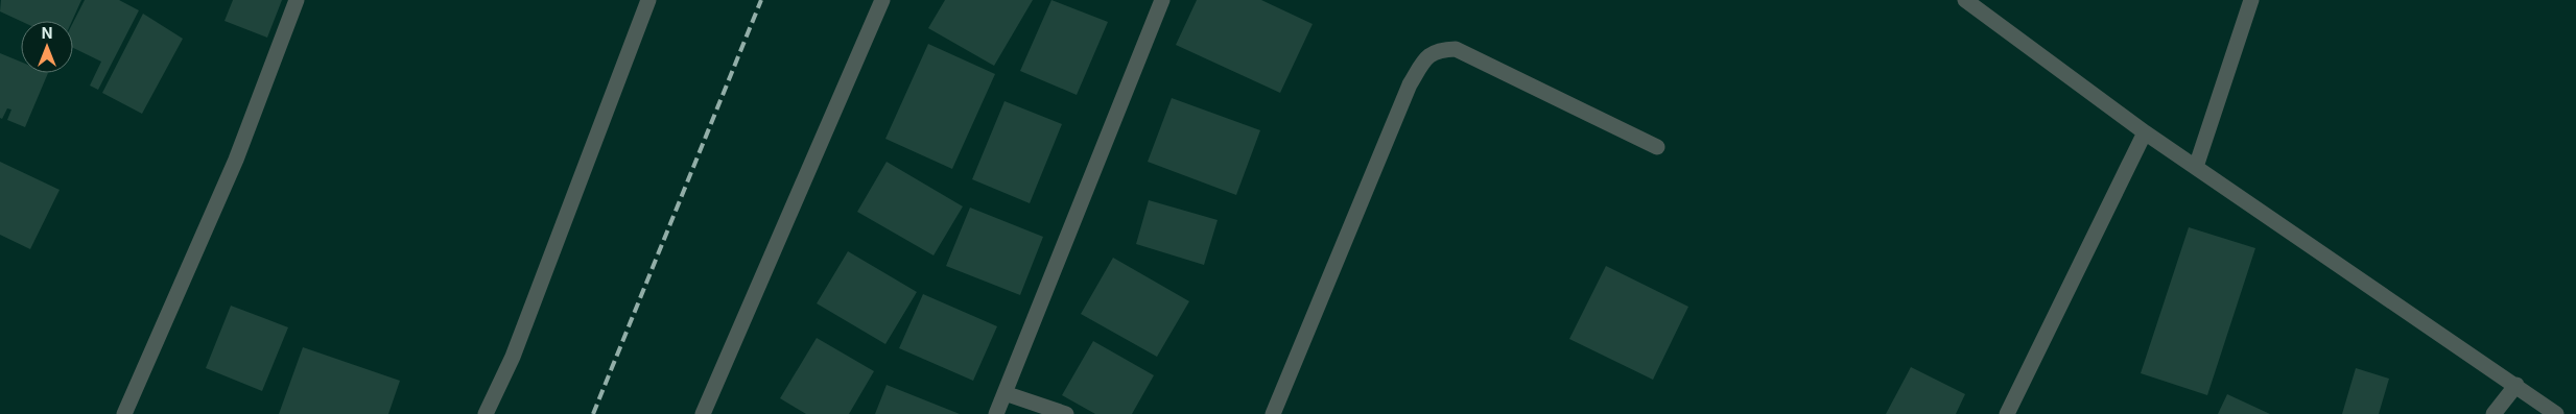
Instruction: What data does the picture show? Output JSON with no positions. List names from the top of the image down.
{
  "north": "top"
}
